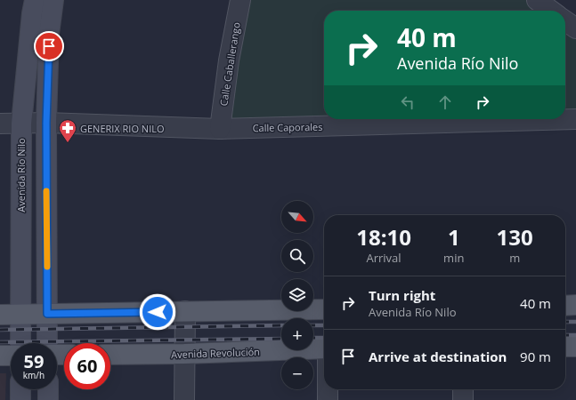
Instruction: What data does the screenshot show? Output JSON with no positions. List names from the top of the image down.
{
  "streets": {
    "main road": ["Avenida Río Nilo", "Avenida Revolución"],
    "street": ["Calle Caballerango", "Calle Caporales"]
  },
  "crossings": [
    ["Calle Caballerango", "Calle Caporales"],
    ["Calle Caporales", "Avenida Río Nilo"]
  ],
  "places": {
    "pharmacy": ["GENERIX RIO NILO"]
  },
  "north": "bottom right",
  "page": {
    "turn": ["40 m", "Avenida Río Nilo"],
    "map_buttons": ["+", "−"],
    "eta": [
      "18:10",
      "Arrival",
      "1",
      "min",
      "130",
      "m"
    ],
    "list": [
      {
        "name": "Turn right",
        "note": "Avenida Río Nilo",
        "value": "40 m"
      },
      {
        "name": "Arrive at destination",
        "value": "90 m"
      }
    ],
    "speed": "59 km/h",
    "limit": "60"
  }
}
